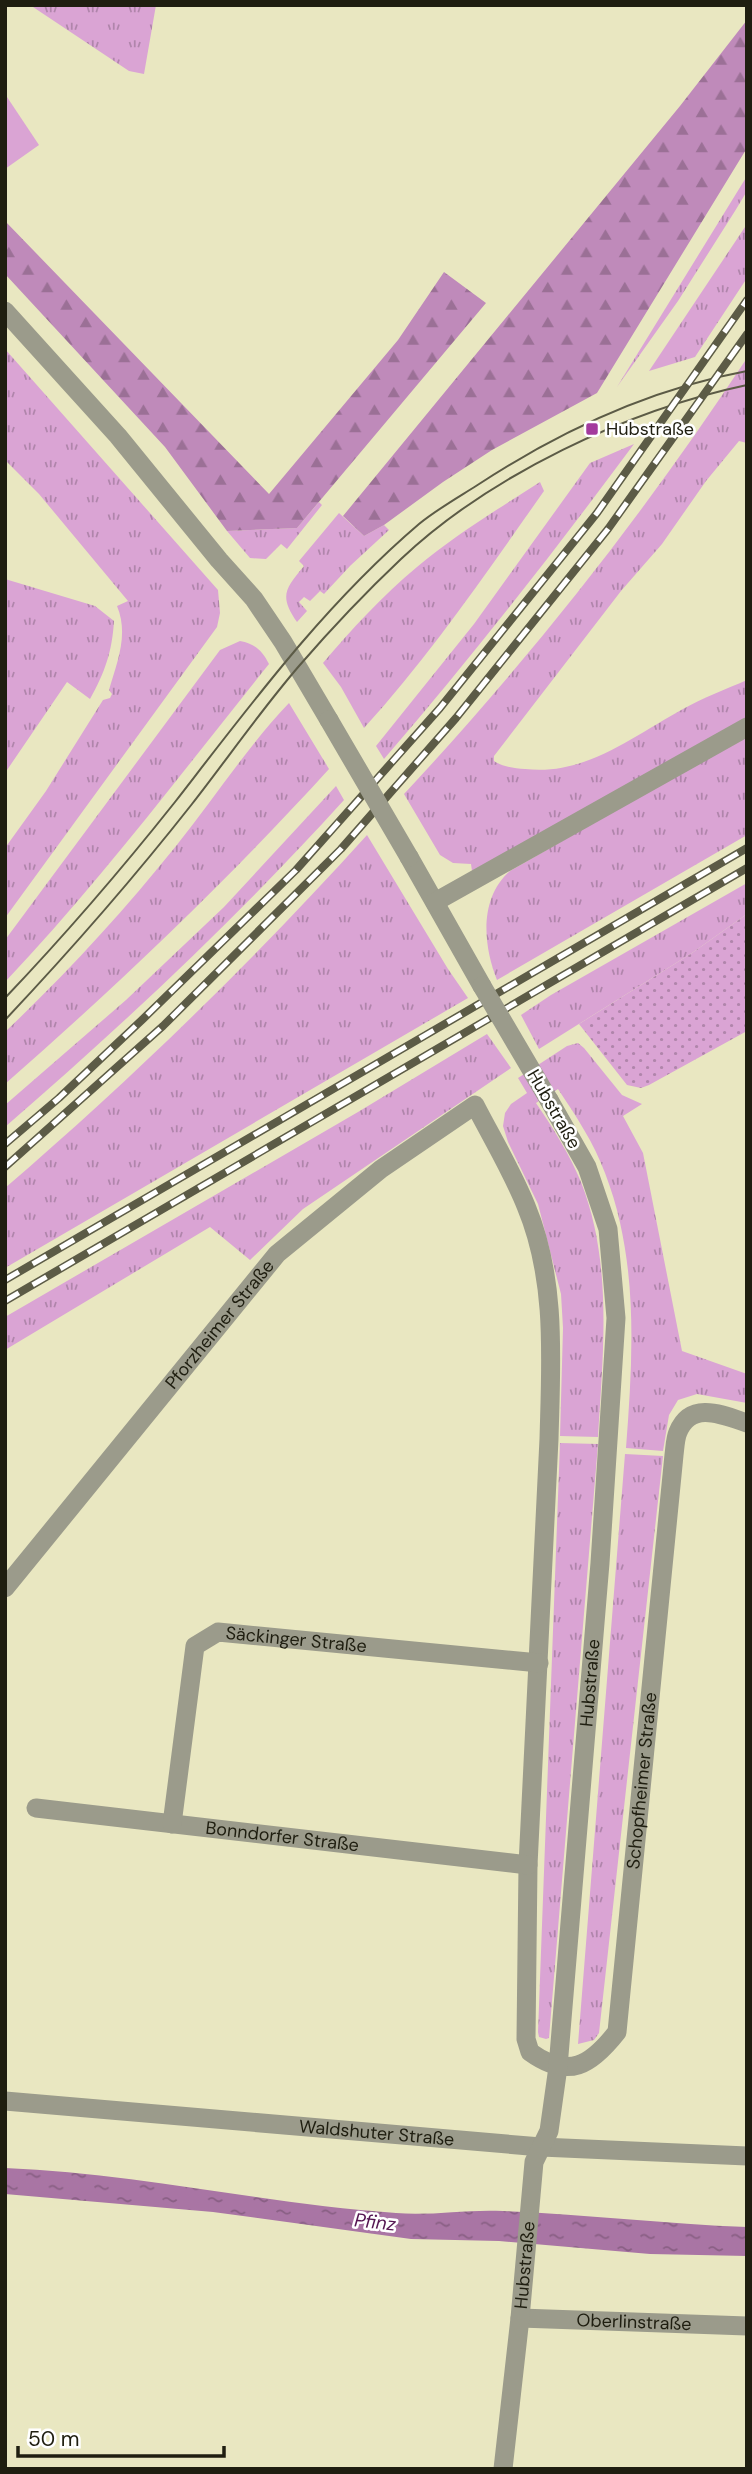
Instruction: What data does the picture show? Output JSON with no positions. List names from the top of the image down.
{
  "streets": {
    "street": [
      "Hubstraße",
      "Pforzheimer Straße",
      "Säckinger Straße",
      "Schopfheimer Straße",
      "Bonndorfer Straße",
      "Waldshuter Straße",
      "Oberlinstraße"
    ]
  },
  "crossings": [
    ["Hubstraße", "Schopfheimer Straße"],
    ["Hubstraße", "Waldshuter Straße"],
    ["Hubstraße", "Oberlinstraße"],
    ["Pforzheimer Straße", "Säckinger Straße"],
    ["Säckinger Straße", "Bonndorfer Straße"]
  ],
  "water": ["Pfinz"],
  "places": {
    "transit": ["Hubstraße"]
  },
  "scale_bar": "50 m"
}
